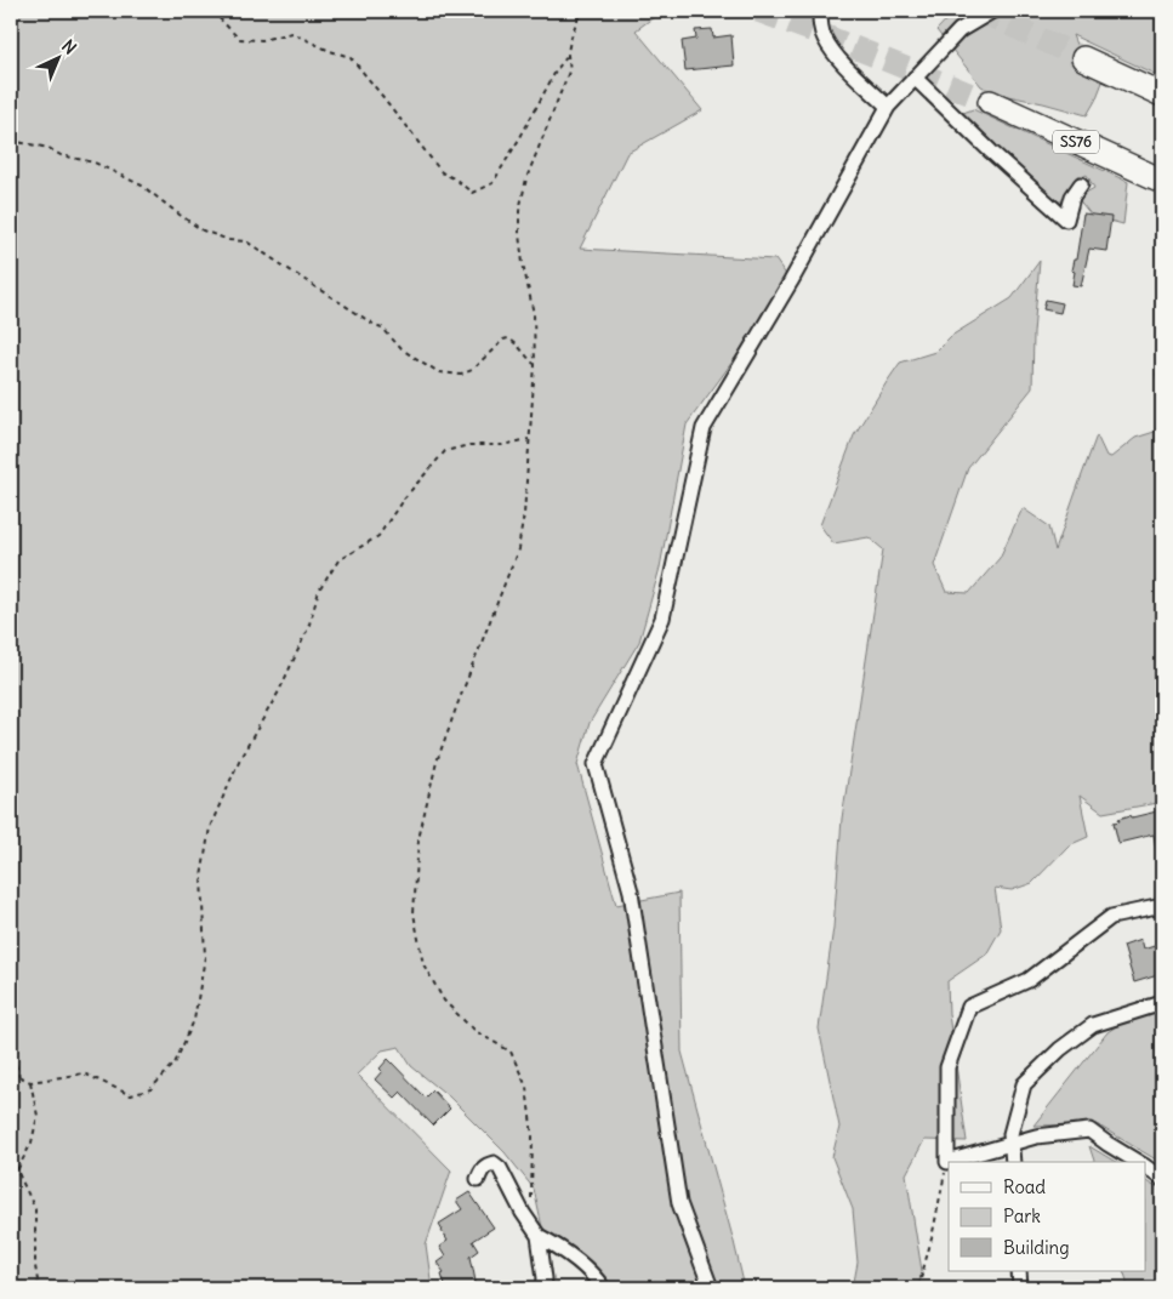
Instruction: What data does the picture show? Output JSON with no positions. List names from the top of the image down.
{
  "streets": {
    "highway": ["SS76"]
  },
  "legend": ["Road", "Park", "Building"],
  "north": "top right"
}
